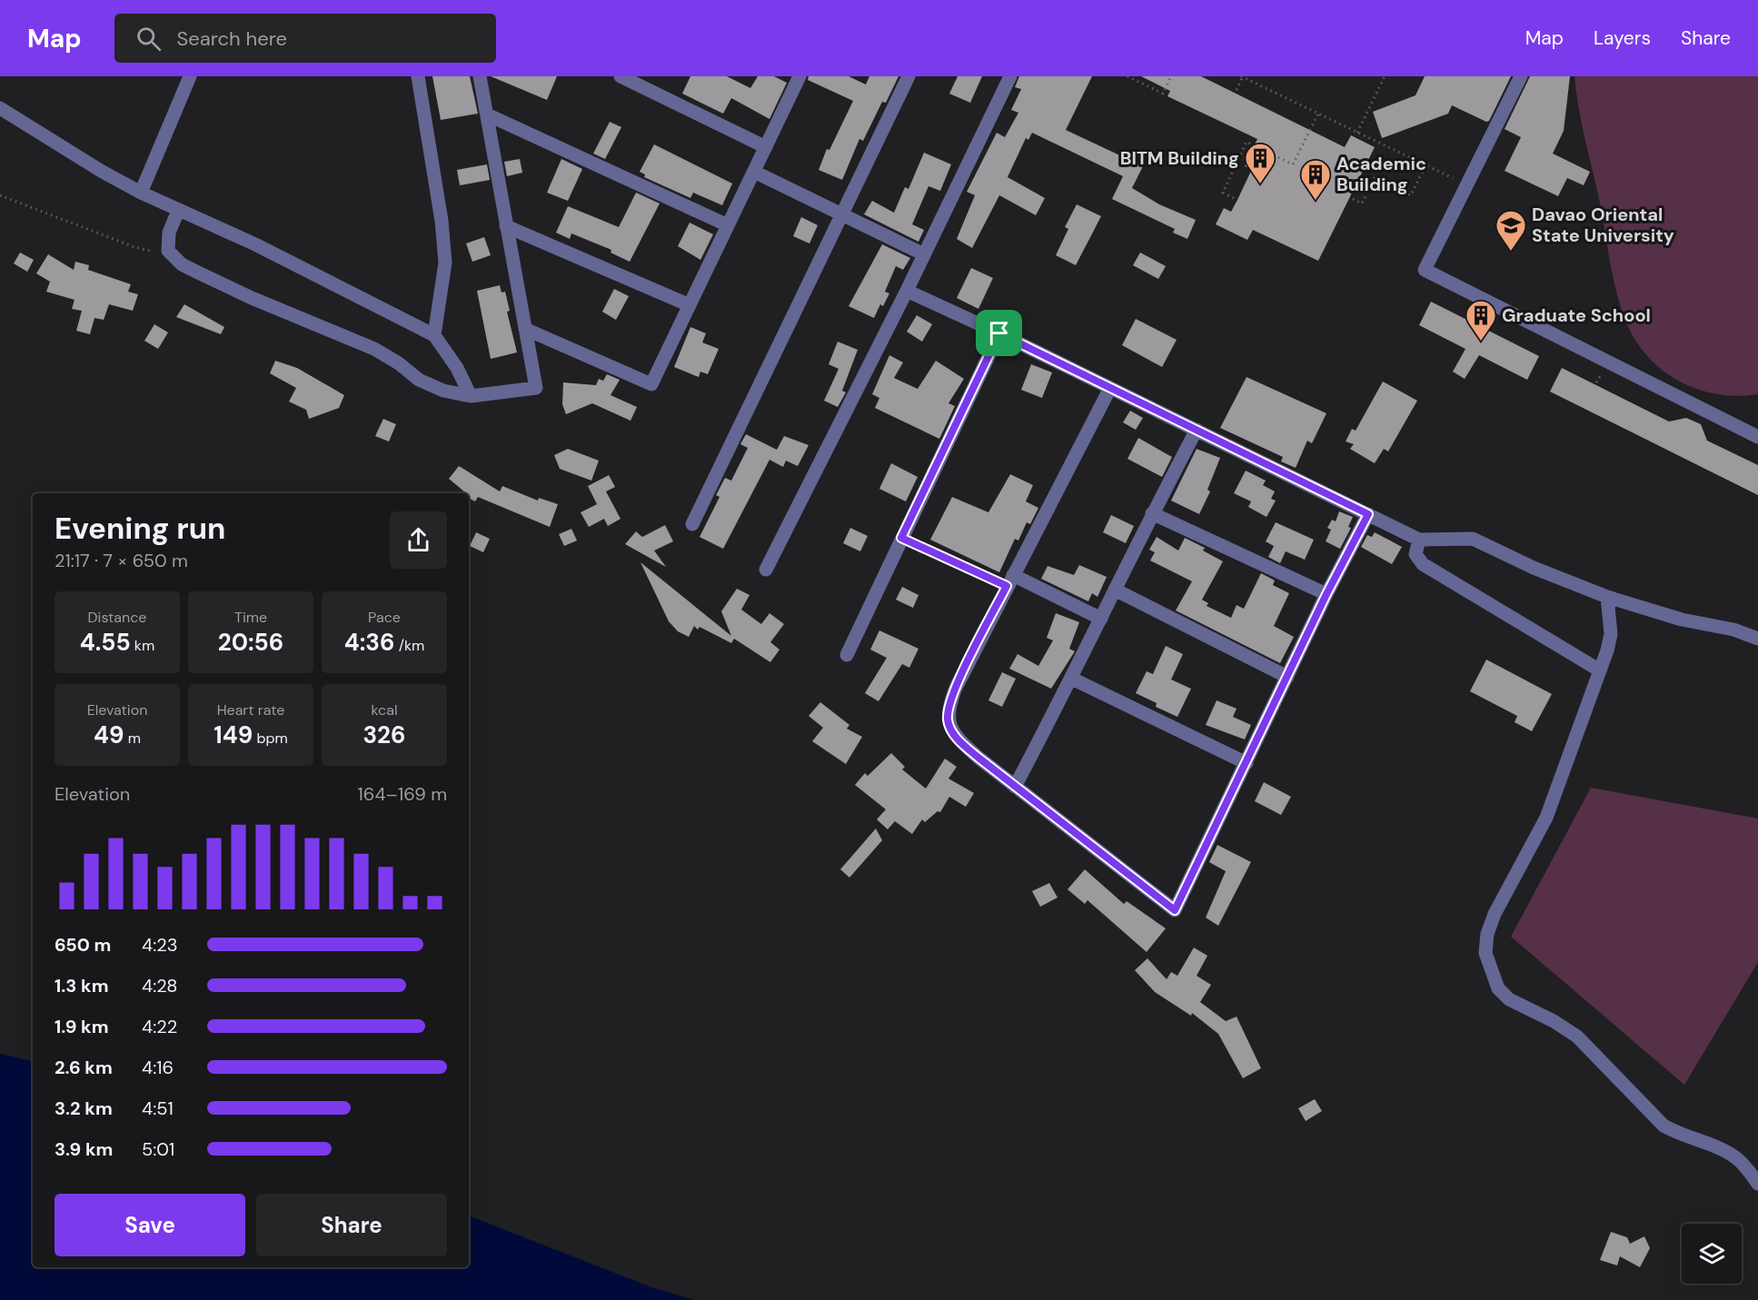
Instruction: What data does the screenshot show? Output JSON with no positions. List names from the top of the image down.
{
  "places": {
    "building": ["BITM Building", "Academic Building", "Graduate School"],
    "school or university": ["Davao Oriental State University"]
  },
  "page": {
    "header": "Map",
    "search": "Search here",
    "nav": ["Map", "Layers", "Share"],
    "heading": ["Evening run", "21:17 · 7 × 650 m"],
    "stats": [
      ["Distance", "4.55 km"],
      ["Time", "20:56"],
      ["Pace", "4:36 /km"],
      ["Elevation", "49 m"],
      ["Heart rate", "149 bpm"],
      ["kcal", "326"]
    ],
    "chart": ["Elevation", "164–169 m"],
    "list": [
      {
        "name": "650 m",
        "note": "4:23"
      },
      {
        "name": "1.3 km",
        "note": "4:28"
      },
      {
        "name": "1.9 km",
        "note": "4:22"
      },
      {
        "name": "2.6 km",
        "note": "4:16"
      },
      {
        "name": "3.2 km",
        "note": "4:51"
      },
      {
        "name": "3.9 km",
        "note": "5:01"
      }
    ],
    "buttons": ["Save", "Share"]
  }
}
